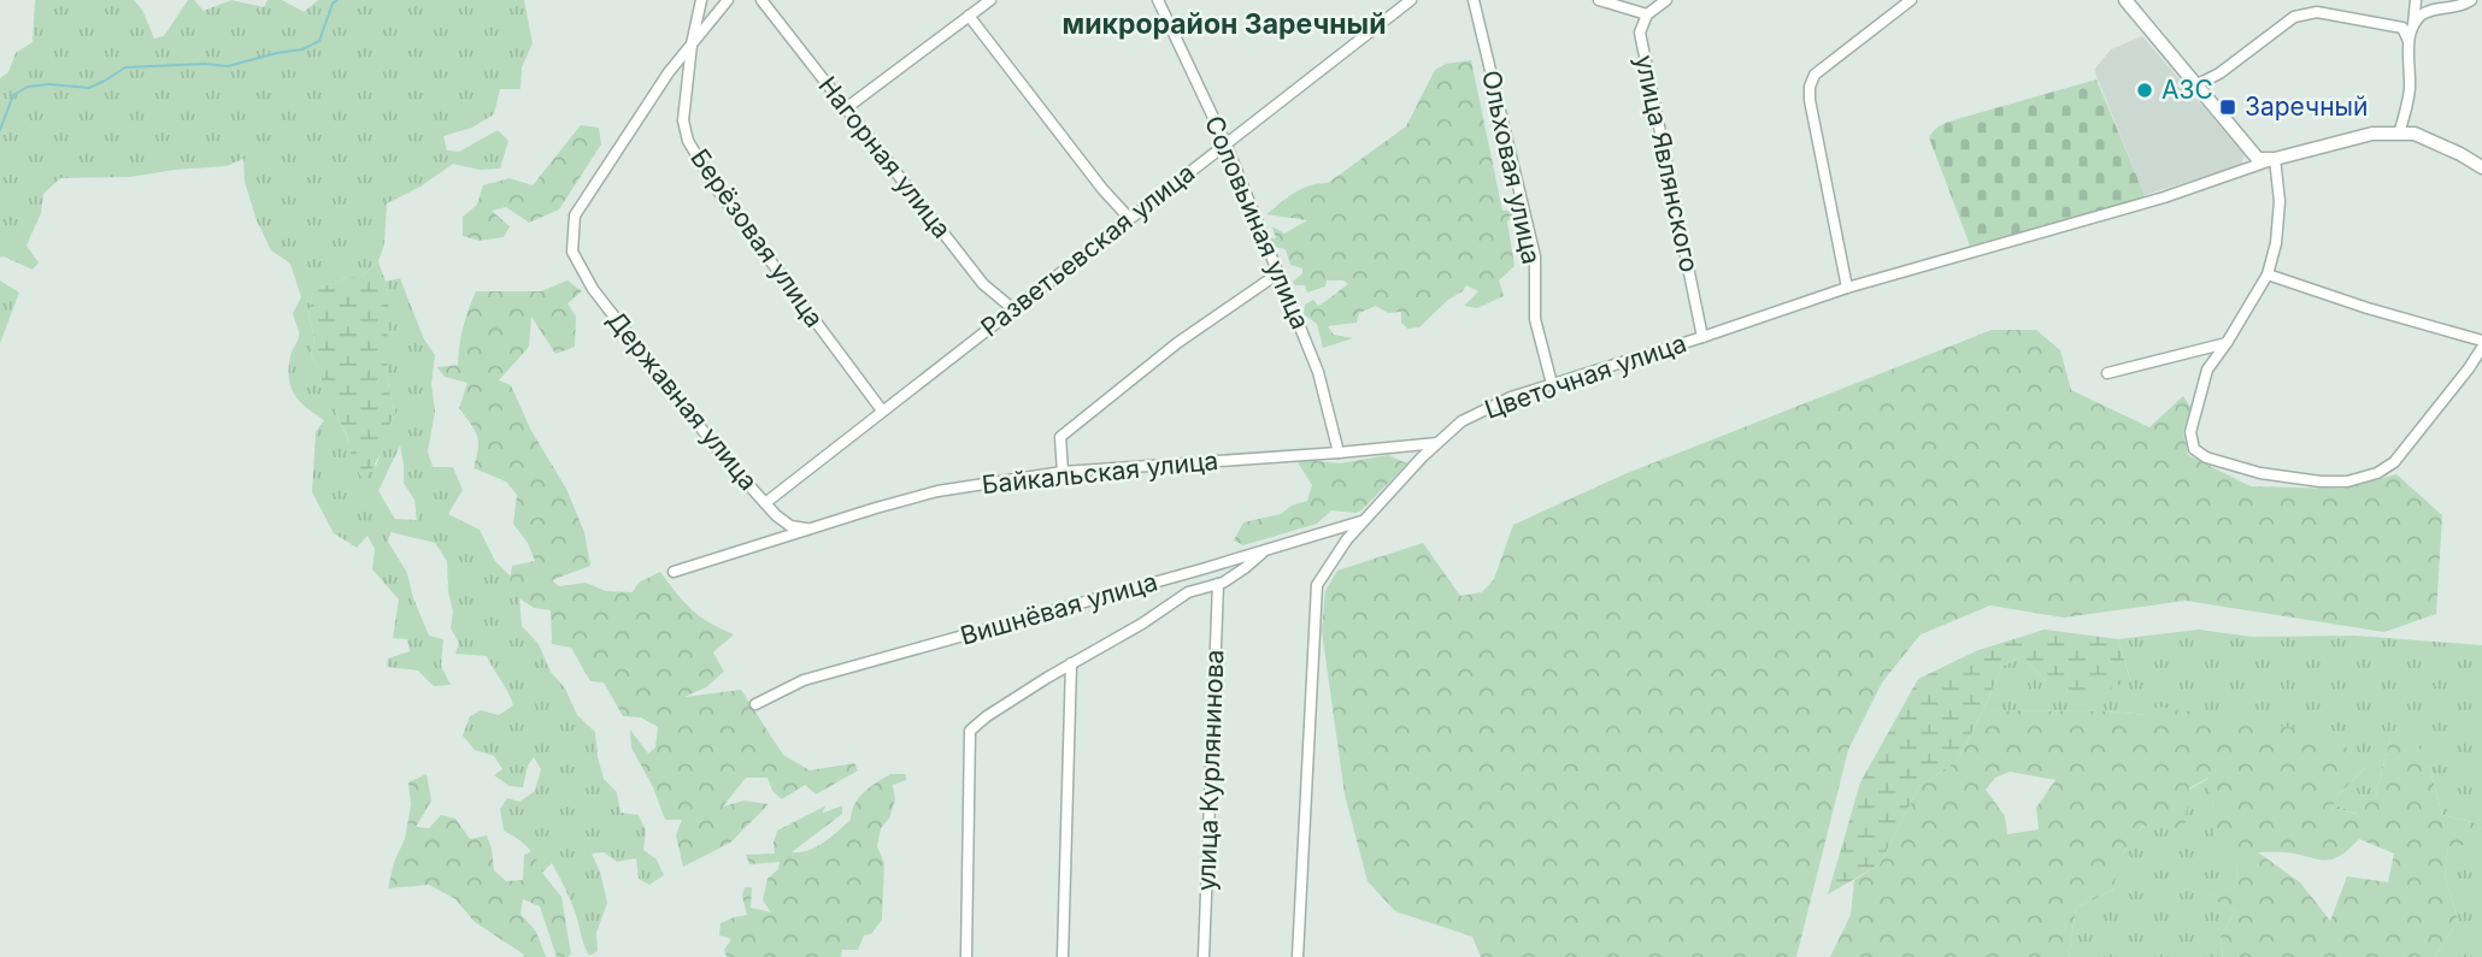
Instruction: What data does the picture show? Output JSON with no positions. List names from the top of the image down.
{
  "streets": {
    "street": [
      "Нагорная улица",
      "улица Являнского",
      "Ольховая улица",
      "Соловьиная улица",
      "Берёзовая улица",
      "Разветьевская улица",
      "Цветочная улица",
      "Державная улица",
      "Байкальская улица",
      "Вишнёвая улица",
      "улица Курлянинова"
    ]
  },
  "crossings": [
    ["Нагорная улица", "Разветьевская улица"],
    ["улица Являнского", "Цветочная улица"],
    ["Ольховая улица", "Цветочная улица"],
    ["Соловьиная улица", "Разветьевская улица"],
    ["Соловьиная улица", "Байкальская улица"],
    ["Берёзовая улица", "Разветьевская улица"],
    ["Берёзовая улица", "Державная улица"],
    ["Разветьевская улица", "Державная улица"],
    ["Цветочная улица", "Байкальская улица"],
    ["Цветочная улица", "Вишнёвая улица"],
    ["Державная улица", "Байкальская улица"]
  ],
  "districts": ["микрорайон Заречный"],
  "places": {
    "other": ["АЗС"],
    "transit": ["Заречный"]
  }
}
